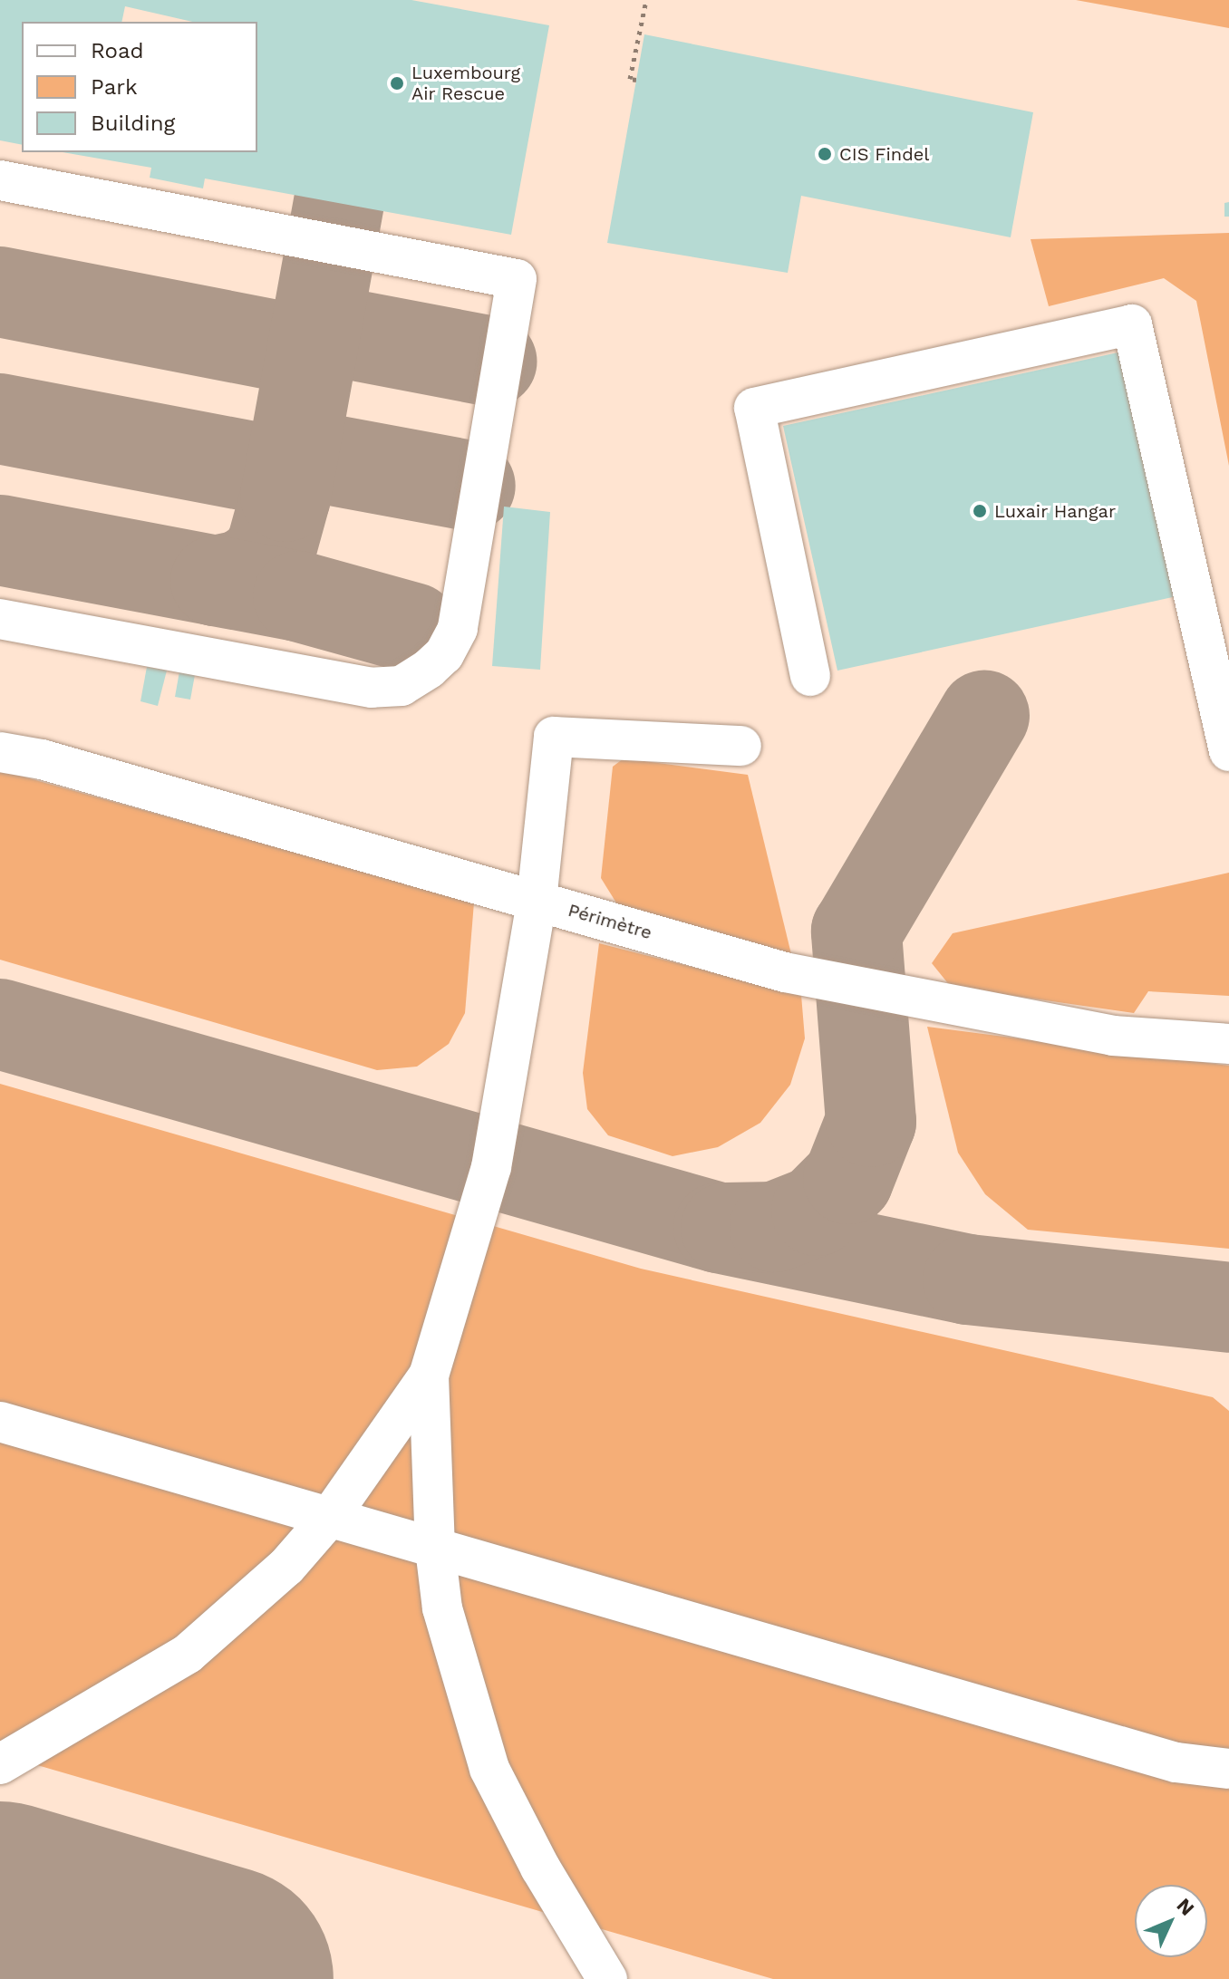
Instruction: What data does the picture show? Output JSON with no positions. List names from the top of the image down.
{
  "streets": {
    "lane": ["Périmètre"]
  },
  "places": ["Luxembourg Air Rescue", "CIS Findel", "Luxair Hangar"],
  "legend": ["Road", "Park", "Building"],
  "north": "top right"
}
